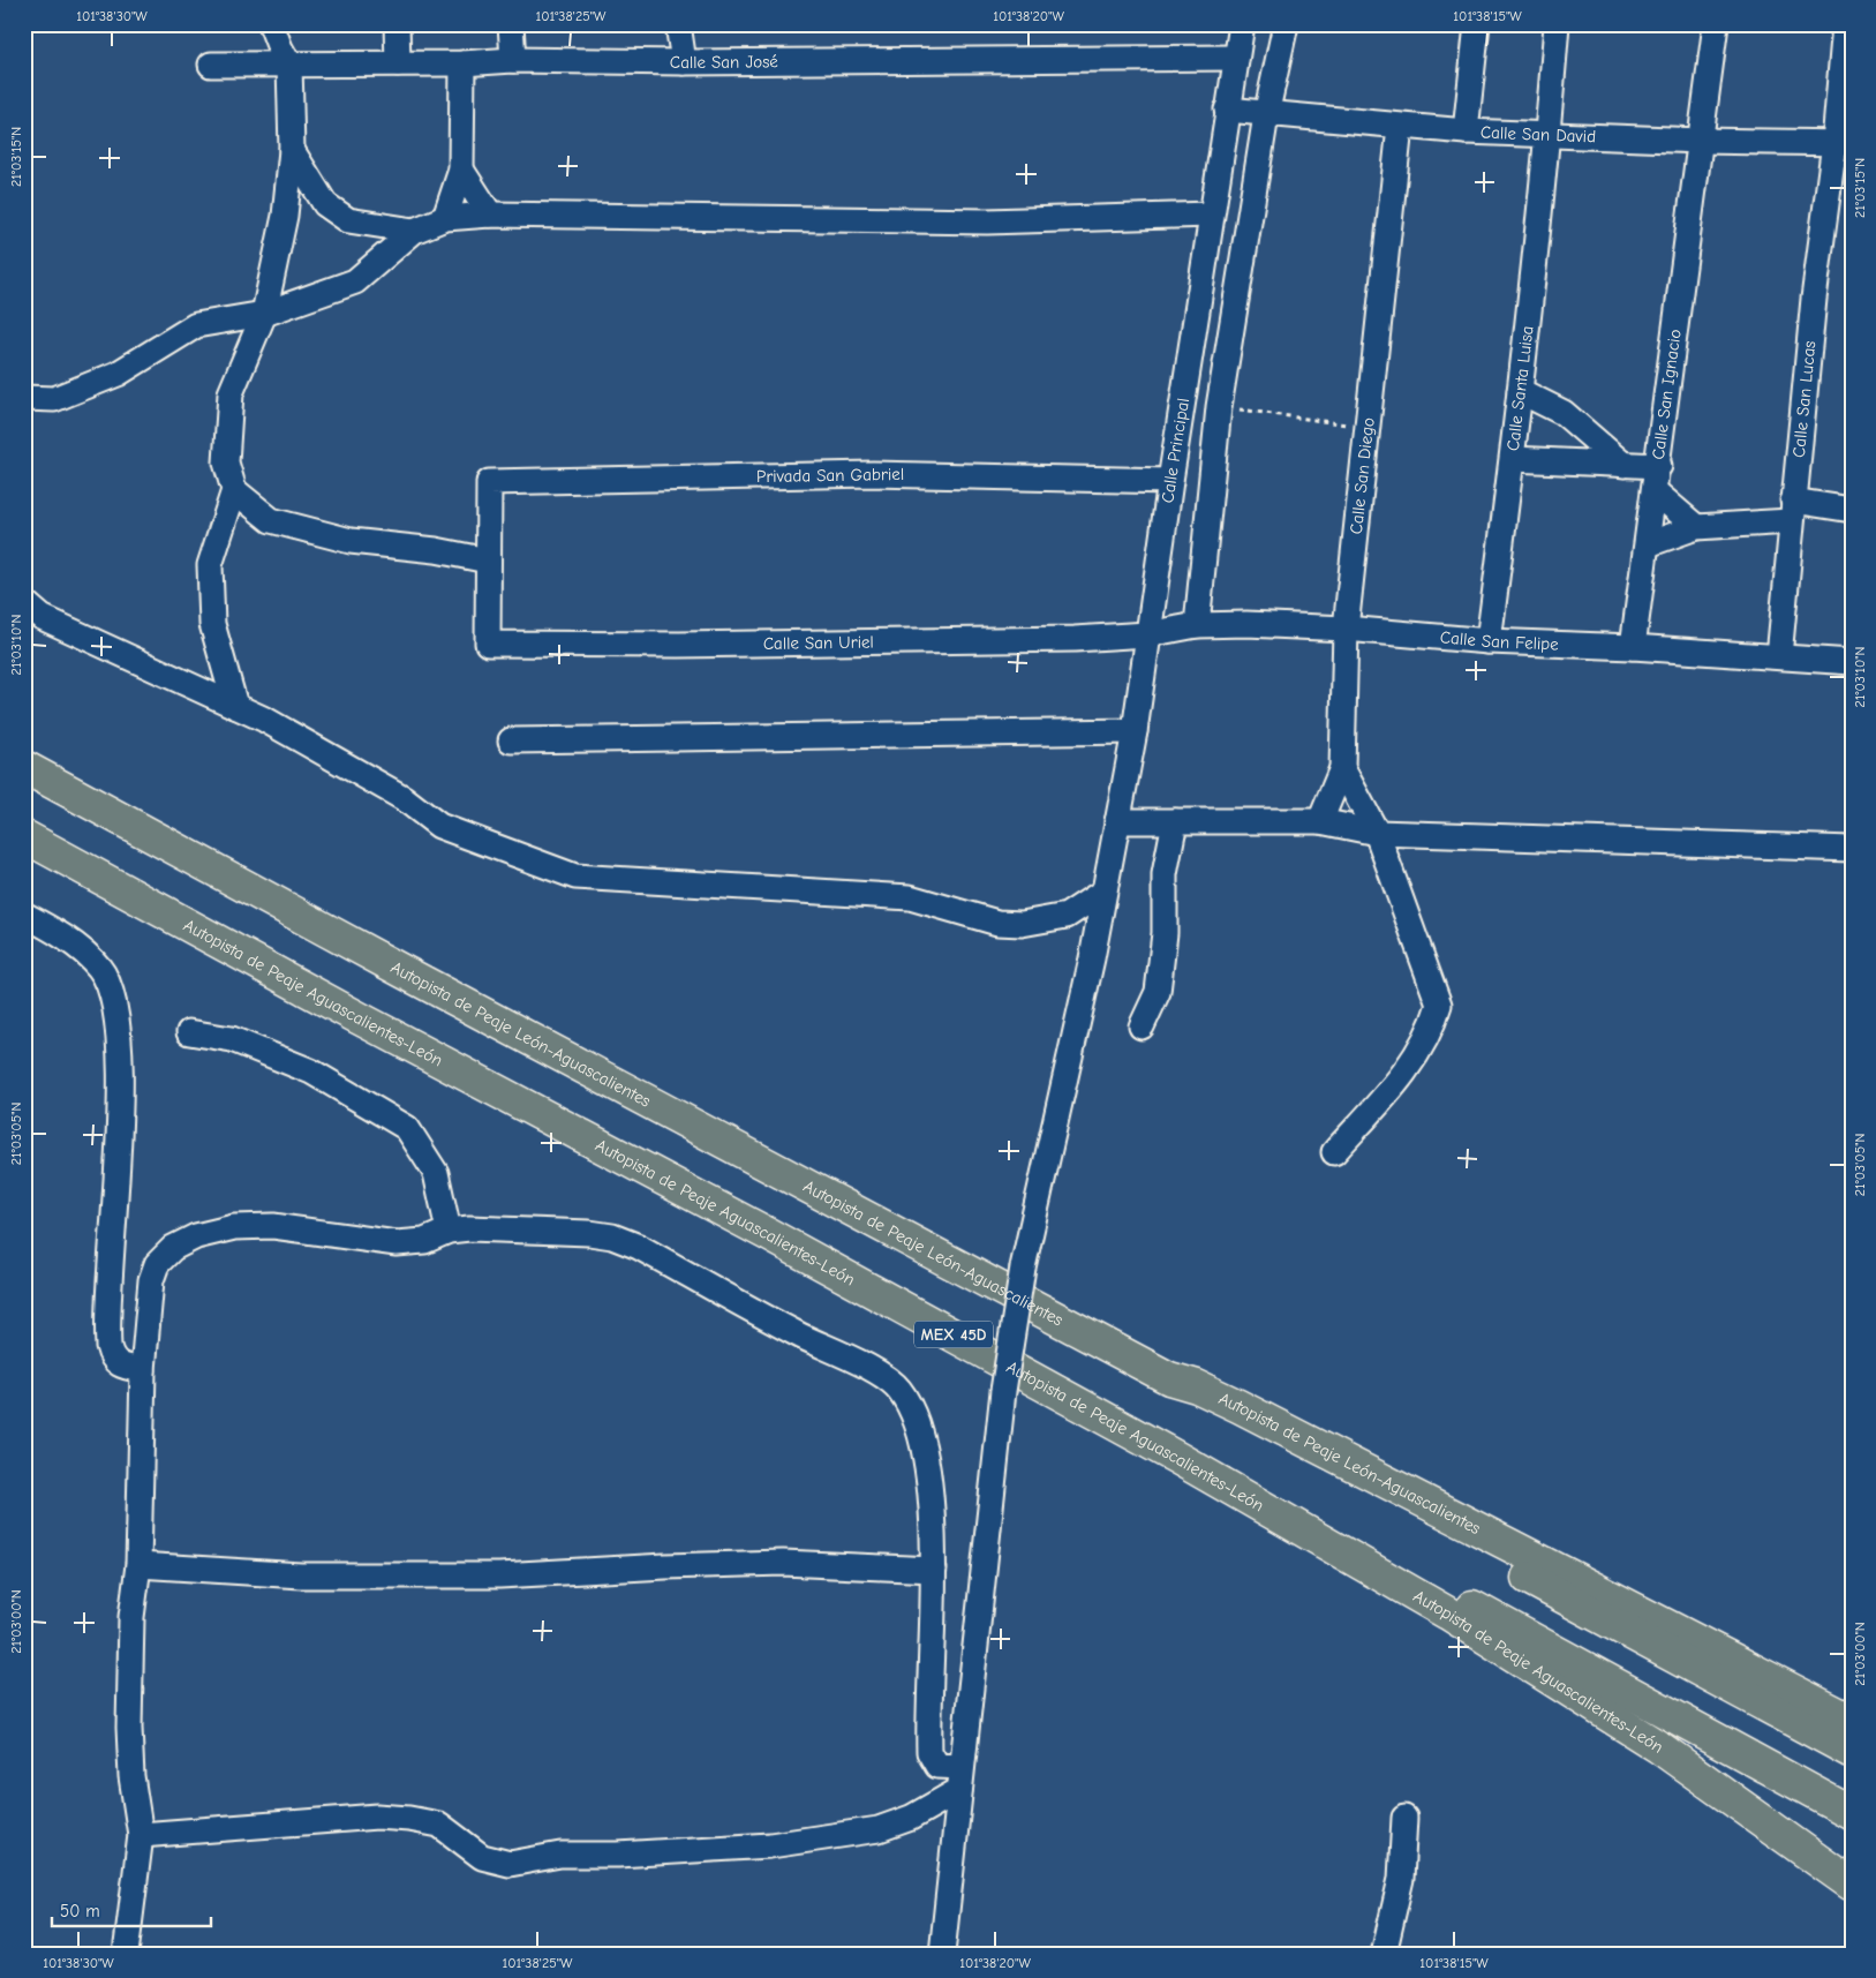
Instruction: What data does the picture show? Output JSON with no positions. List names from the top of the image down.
{
  "streets": {
    "highway": ["Autopista de Peaje Aguascalientes-León", "Autopista de Peaje León-Aguascalientes", "MEX 45D"],
    "street": [
      "Calle San José",
      "Calle San David",
      "Calle Santa Luisa",
      "Calle San Ignacio",
      "Calle San Lucas",
      "Calle Principal",
      "Privada San Gabriel",
      "Calle San Diego",
      "Calle San Felipe",
      "Calle San Uriel"
    ]
  },
  "crossings": [
    ["Calle San José", "Calle Principal"],
    ["Calle San David", "Calle Santa Luisa"],
    ["Calle San David", "Calle San Ignacio"],
    ["Calle San David", "Calle San Lucas"],
    ["Calle San David", "Calle Principal"],
    ["Calle San David", "Calle San Diego"],
    ["Calle Santa Luisa", "Calle San Felipe"],
    ["Calle San Ignacio", "Calle San Felipe"],
    ["Calle San Lucas", "Calle San Felipe"],
    ["Calle Principal", "Privada San Gabriel"],
    ["Calle Principal", "Calle San Felipe"],
    ["Calle Principal", "Calle San Uriel"],
    ["Privada San Gabriel", "Calle San Uriel"],
    ["Calle San Diego", "Calle San Felipe"],
    ["Calle San Felipe", "Calle San Uriel"]
  ],
  "scale_bar": "50 m",
  "coordinates": [
    "101°38'30\"W",
    "101°38'25\"W",
    "101°38'20\"W",
    "101°38'15\"W",
    "21°03'15\"N",
    "21°03'10\"N",
    "21°03'05\"N",
    "21°03'00\"N"
  ]
}
